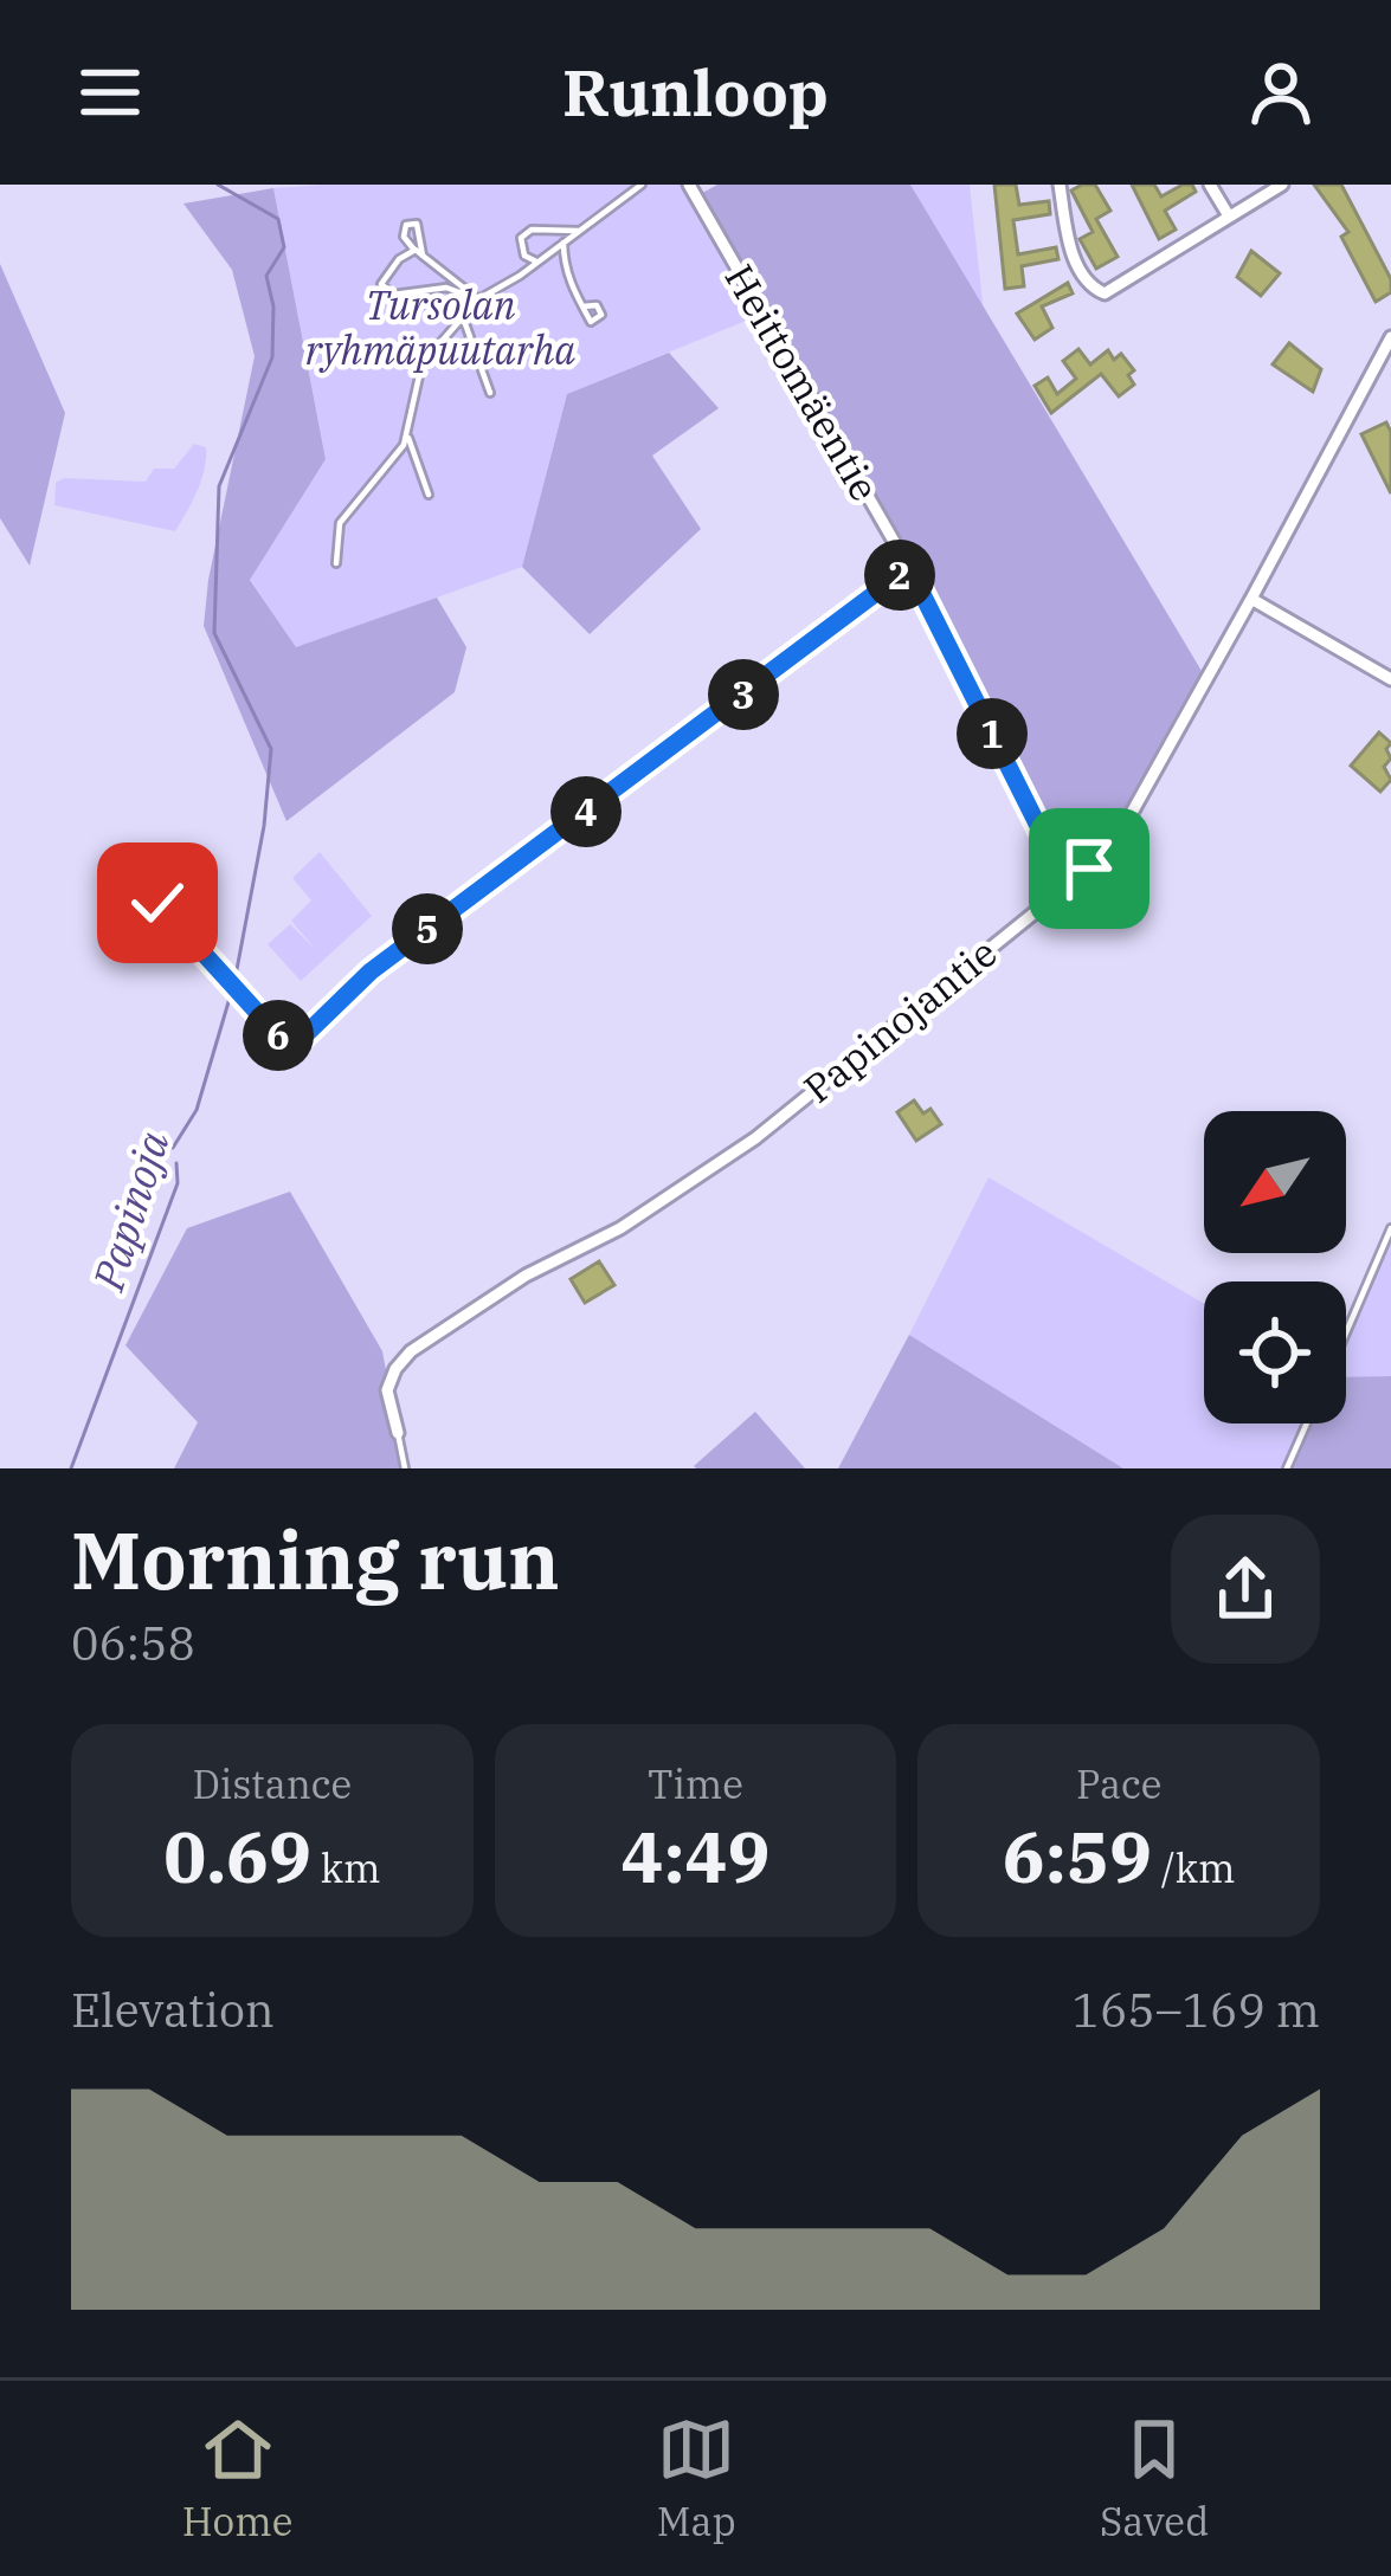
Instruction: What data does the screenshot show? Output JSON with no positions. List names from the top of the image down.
{
  "streets": {
    "street": ["Heittomäentie", "Papinojantie"]
  },
  "crossings": [
    ["Heittomäentie", "Papinojantie"]
  ],
  "water": ["Papinoja"],
  "parks": ["Tursolan ryhmäpuutarha"],
  "north": "bottom left",
  "page": {
    "header": "Runloop",
    "pins": [
      "2",
      "3",
      "1",
      "4",
      "5",
      "6"
    ],
    "heading": ["Morning run", "06:58"],
    "stats": [
      ["Distance", "0.69 km"],
      ["Time", "4:49"],
      ["Pace", "6:59 /km"]
    ],
    "chart": ["Elevation", "165–169 m"],
    "tabs": ["Home", "Map", "Saved"]
  }
}
